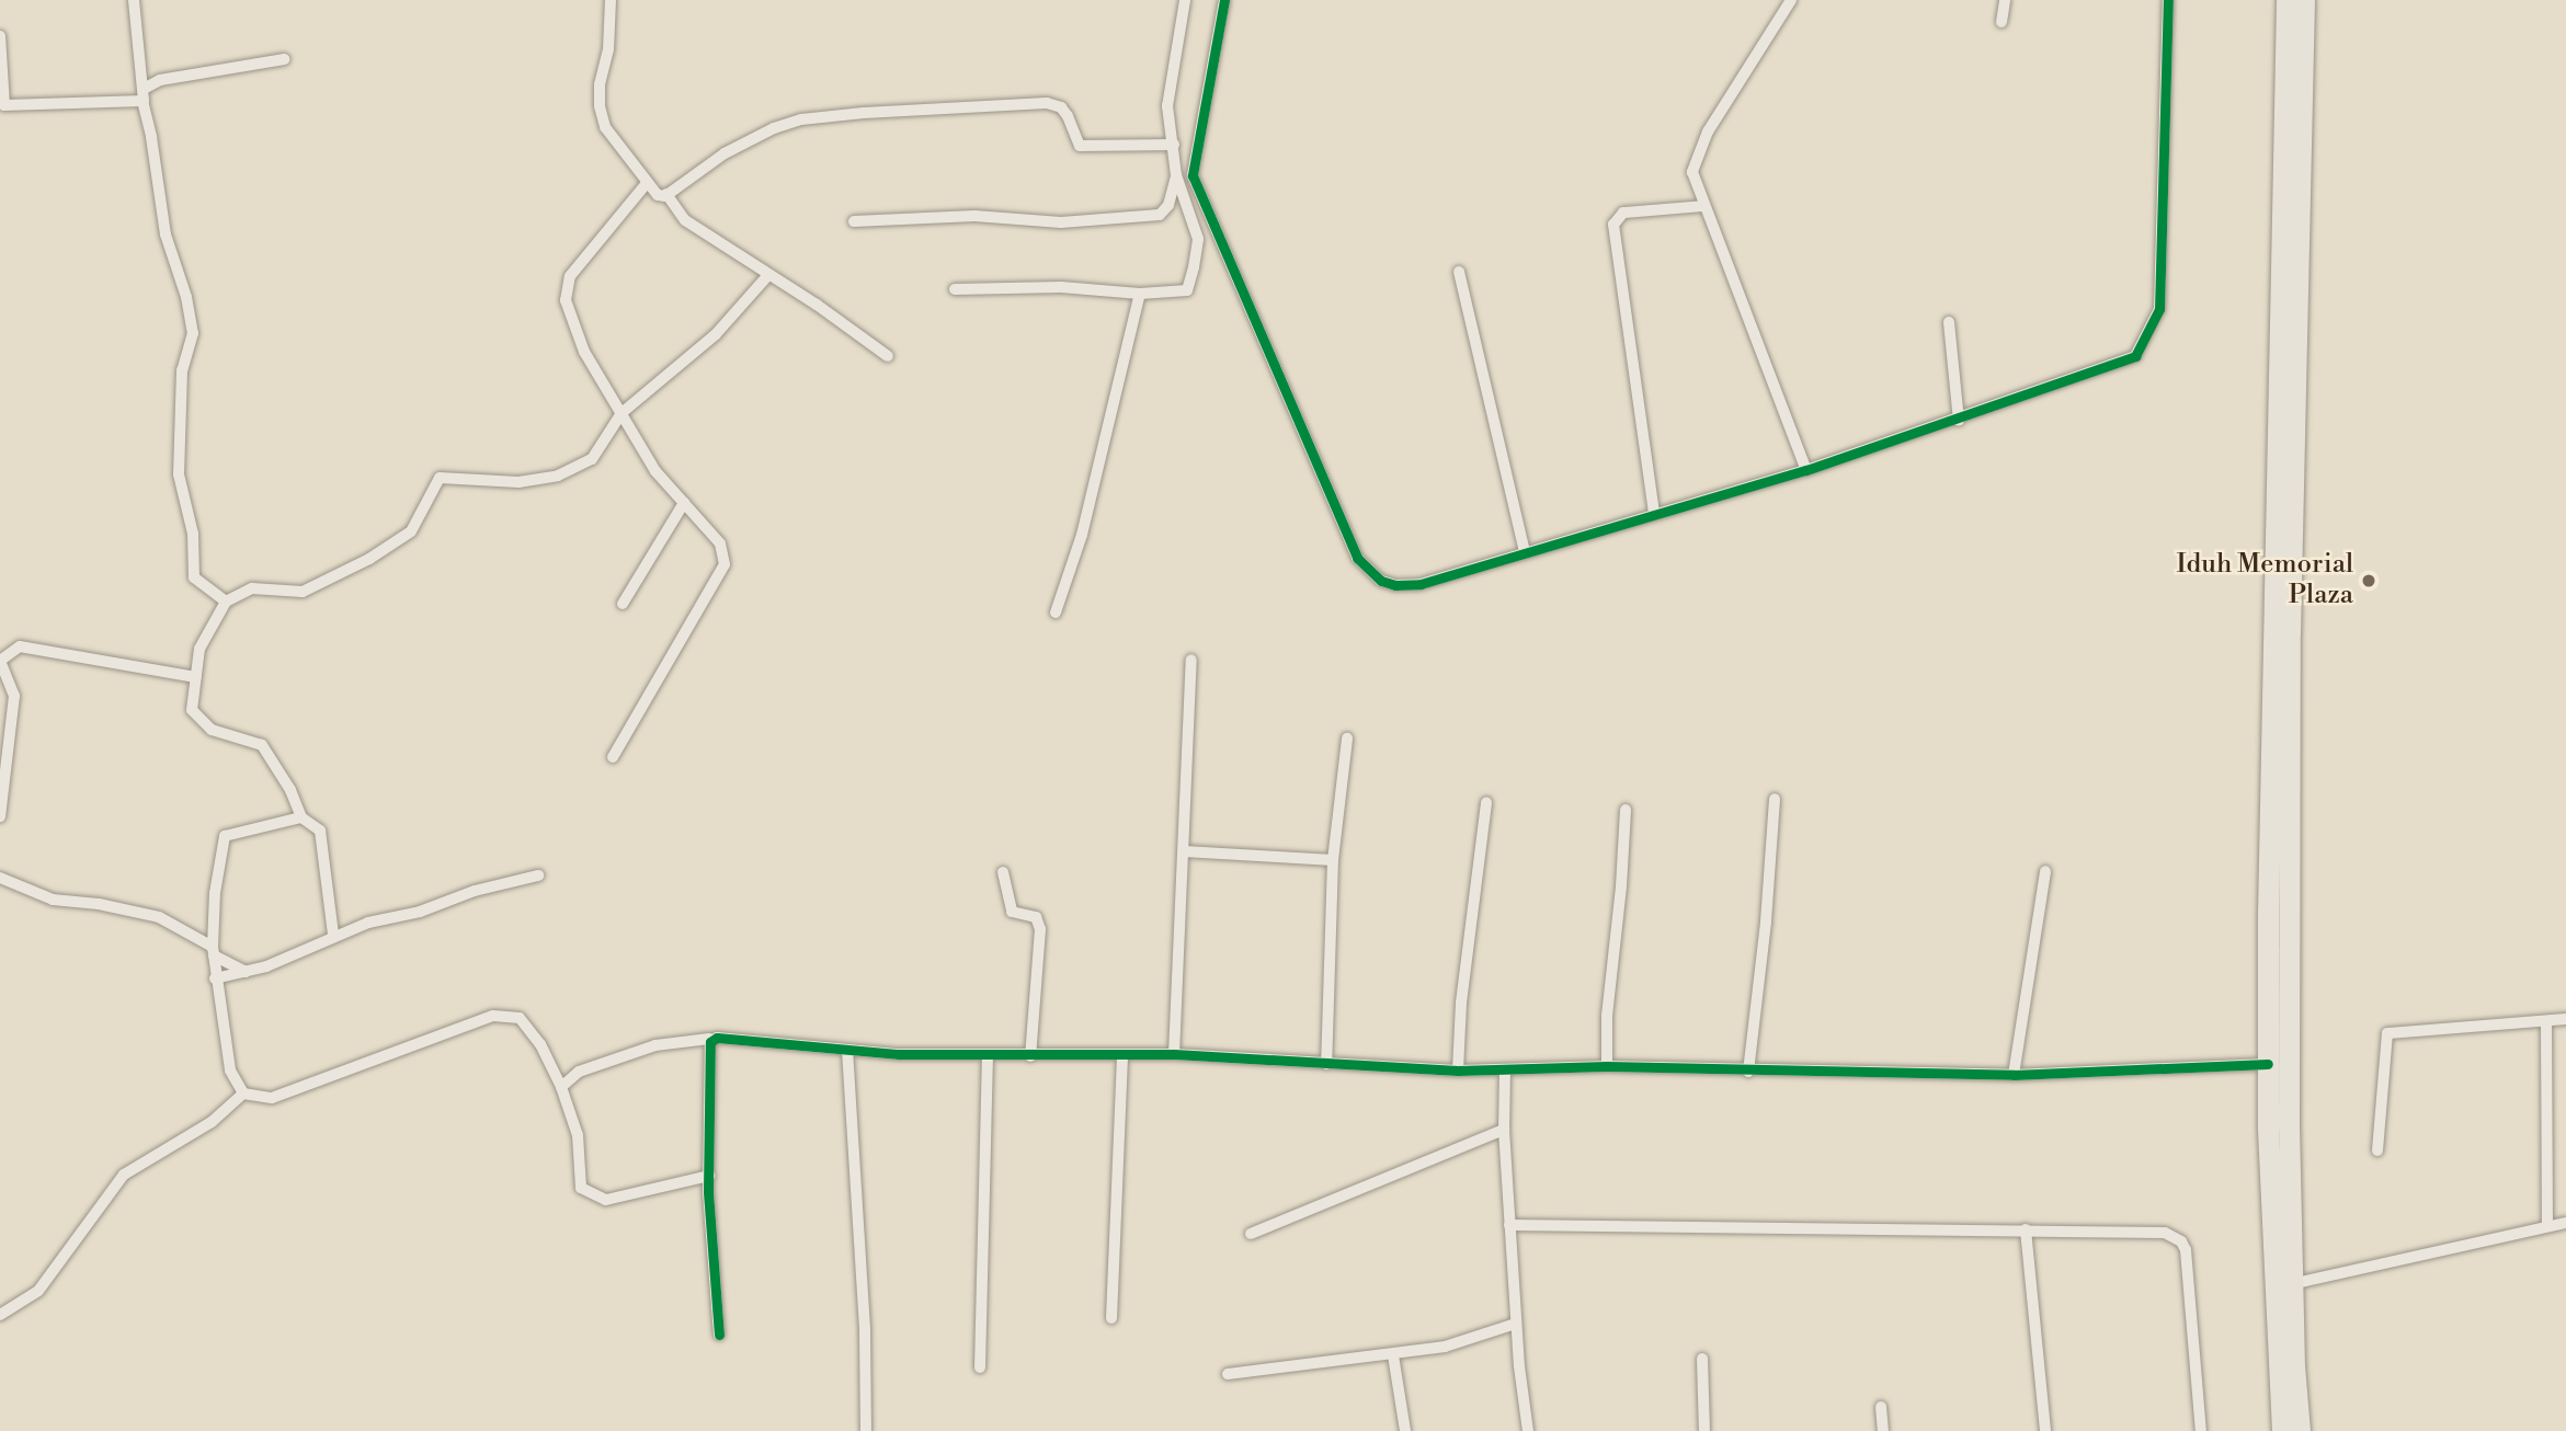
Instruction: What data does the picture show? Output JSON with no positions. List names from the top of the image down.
{
  "places": ["Iduh Memorial Plaza"]
}
